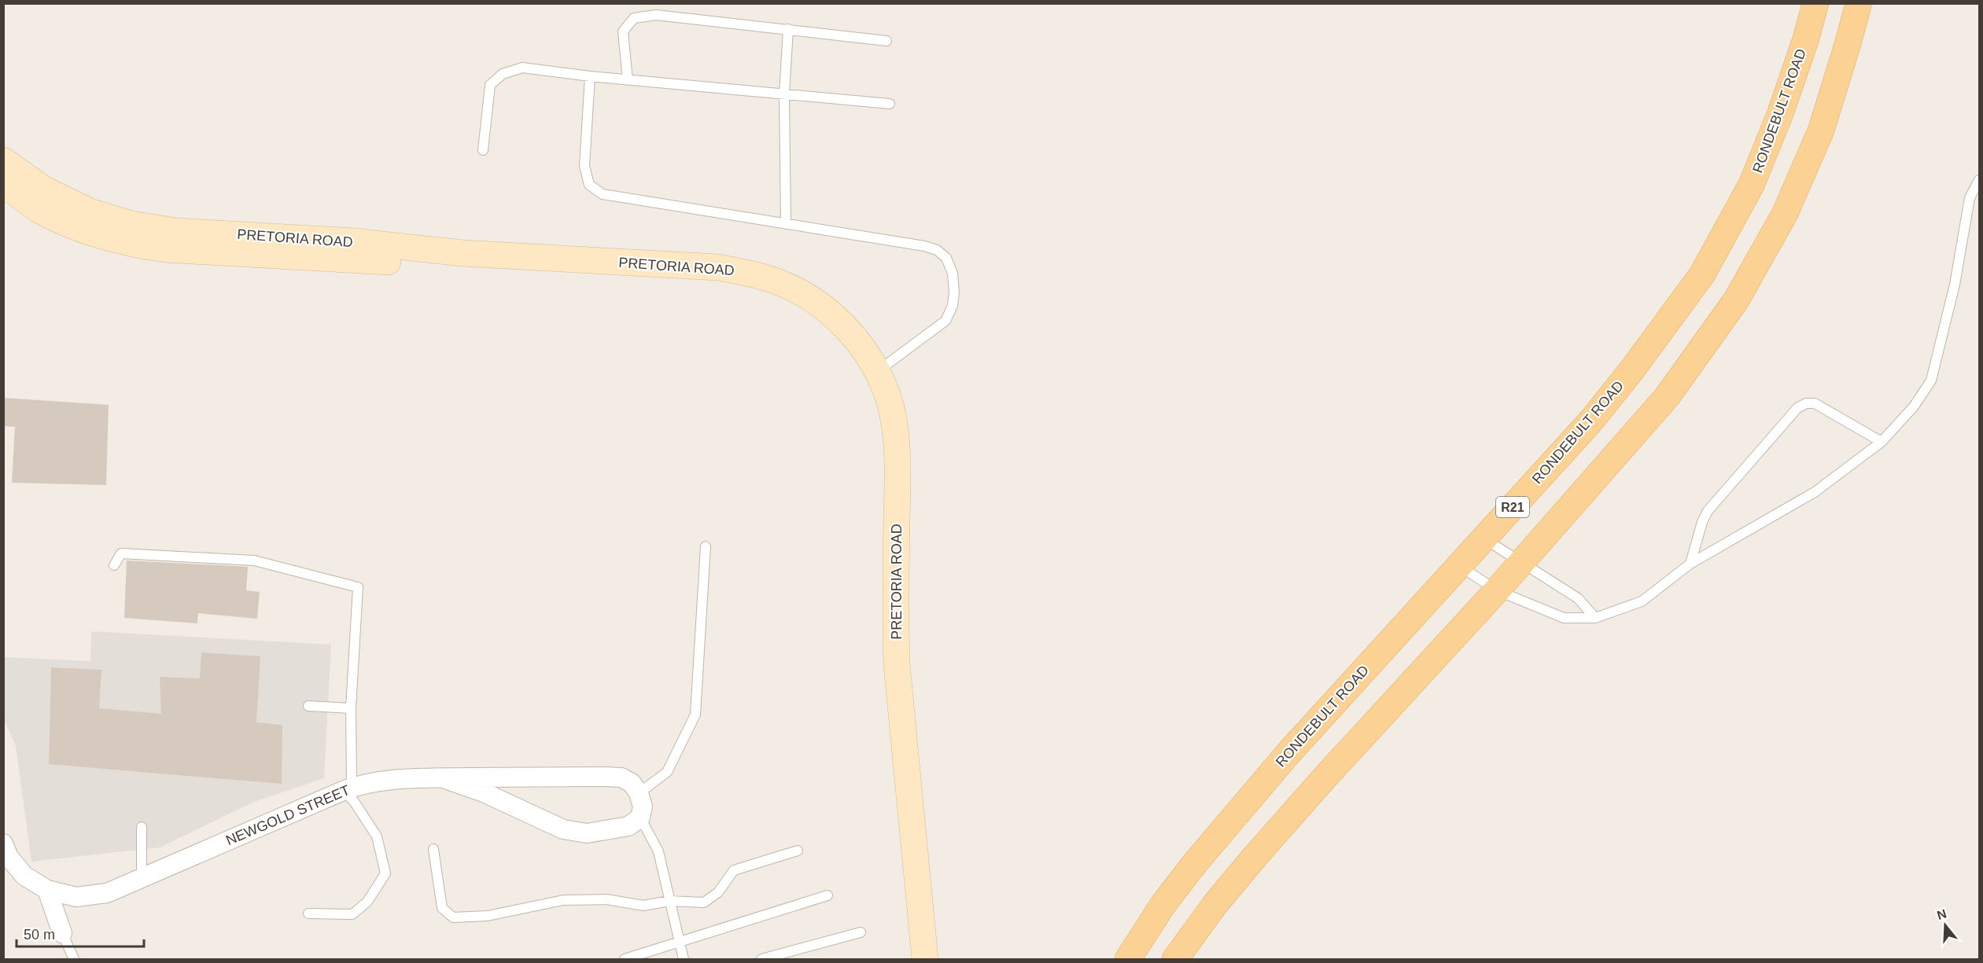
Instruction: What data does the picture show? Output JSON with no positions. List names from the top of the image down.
{
  "streets": {
    "main road": ["RONDEBULT ROAD", "R21"],
    "street": ["PRETORIA ROAD", "NEWGOLD STREET"]
  },
  "scale_bar": "50 m",
  "north": "top"
}
